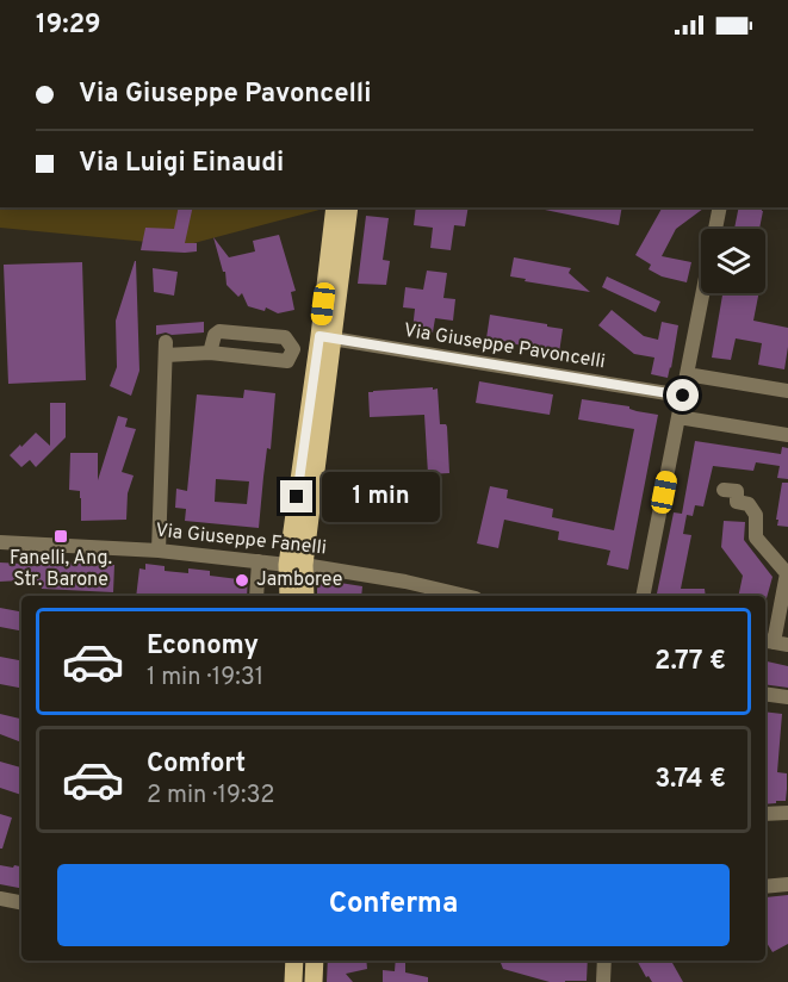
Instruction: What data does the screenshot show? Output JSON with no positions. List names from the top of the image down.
{
  "streets": {
    "street": ["Via Giuseppe Pavoncelli", "Via Giuseppe Fanelli"]
  },
  "places": {
    "transit": ["Fanelli, Ang. Str. Barone"],
    "other": ["Jamboree"]
  },
  "page": {
    "status": "19:29",
    "banner": ["Via Giuseppe Pavoncelli", "Via Luigi Einaudi"],
    "bubble": "1 min",
    "list": [
      {
        "name": "Economy",
        "note": "1 min · 19:31",
        "value": "2.77 €"
      },
      {
        "name": "Comfort",
        "note": "2 min · 19:32",
        "value": "3.74 €"
      }
    ],
    "buttons": "Conferma"
  }
}
